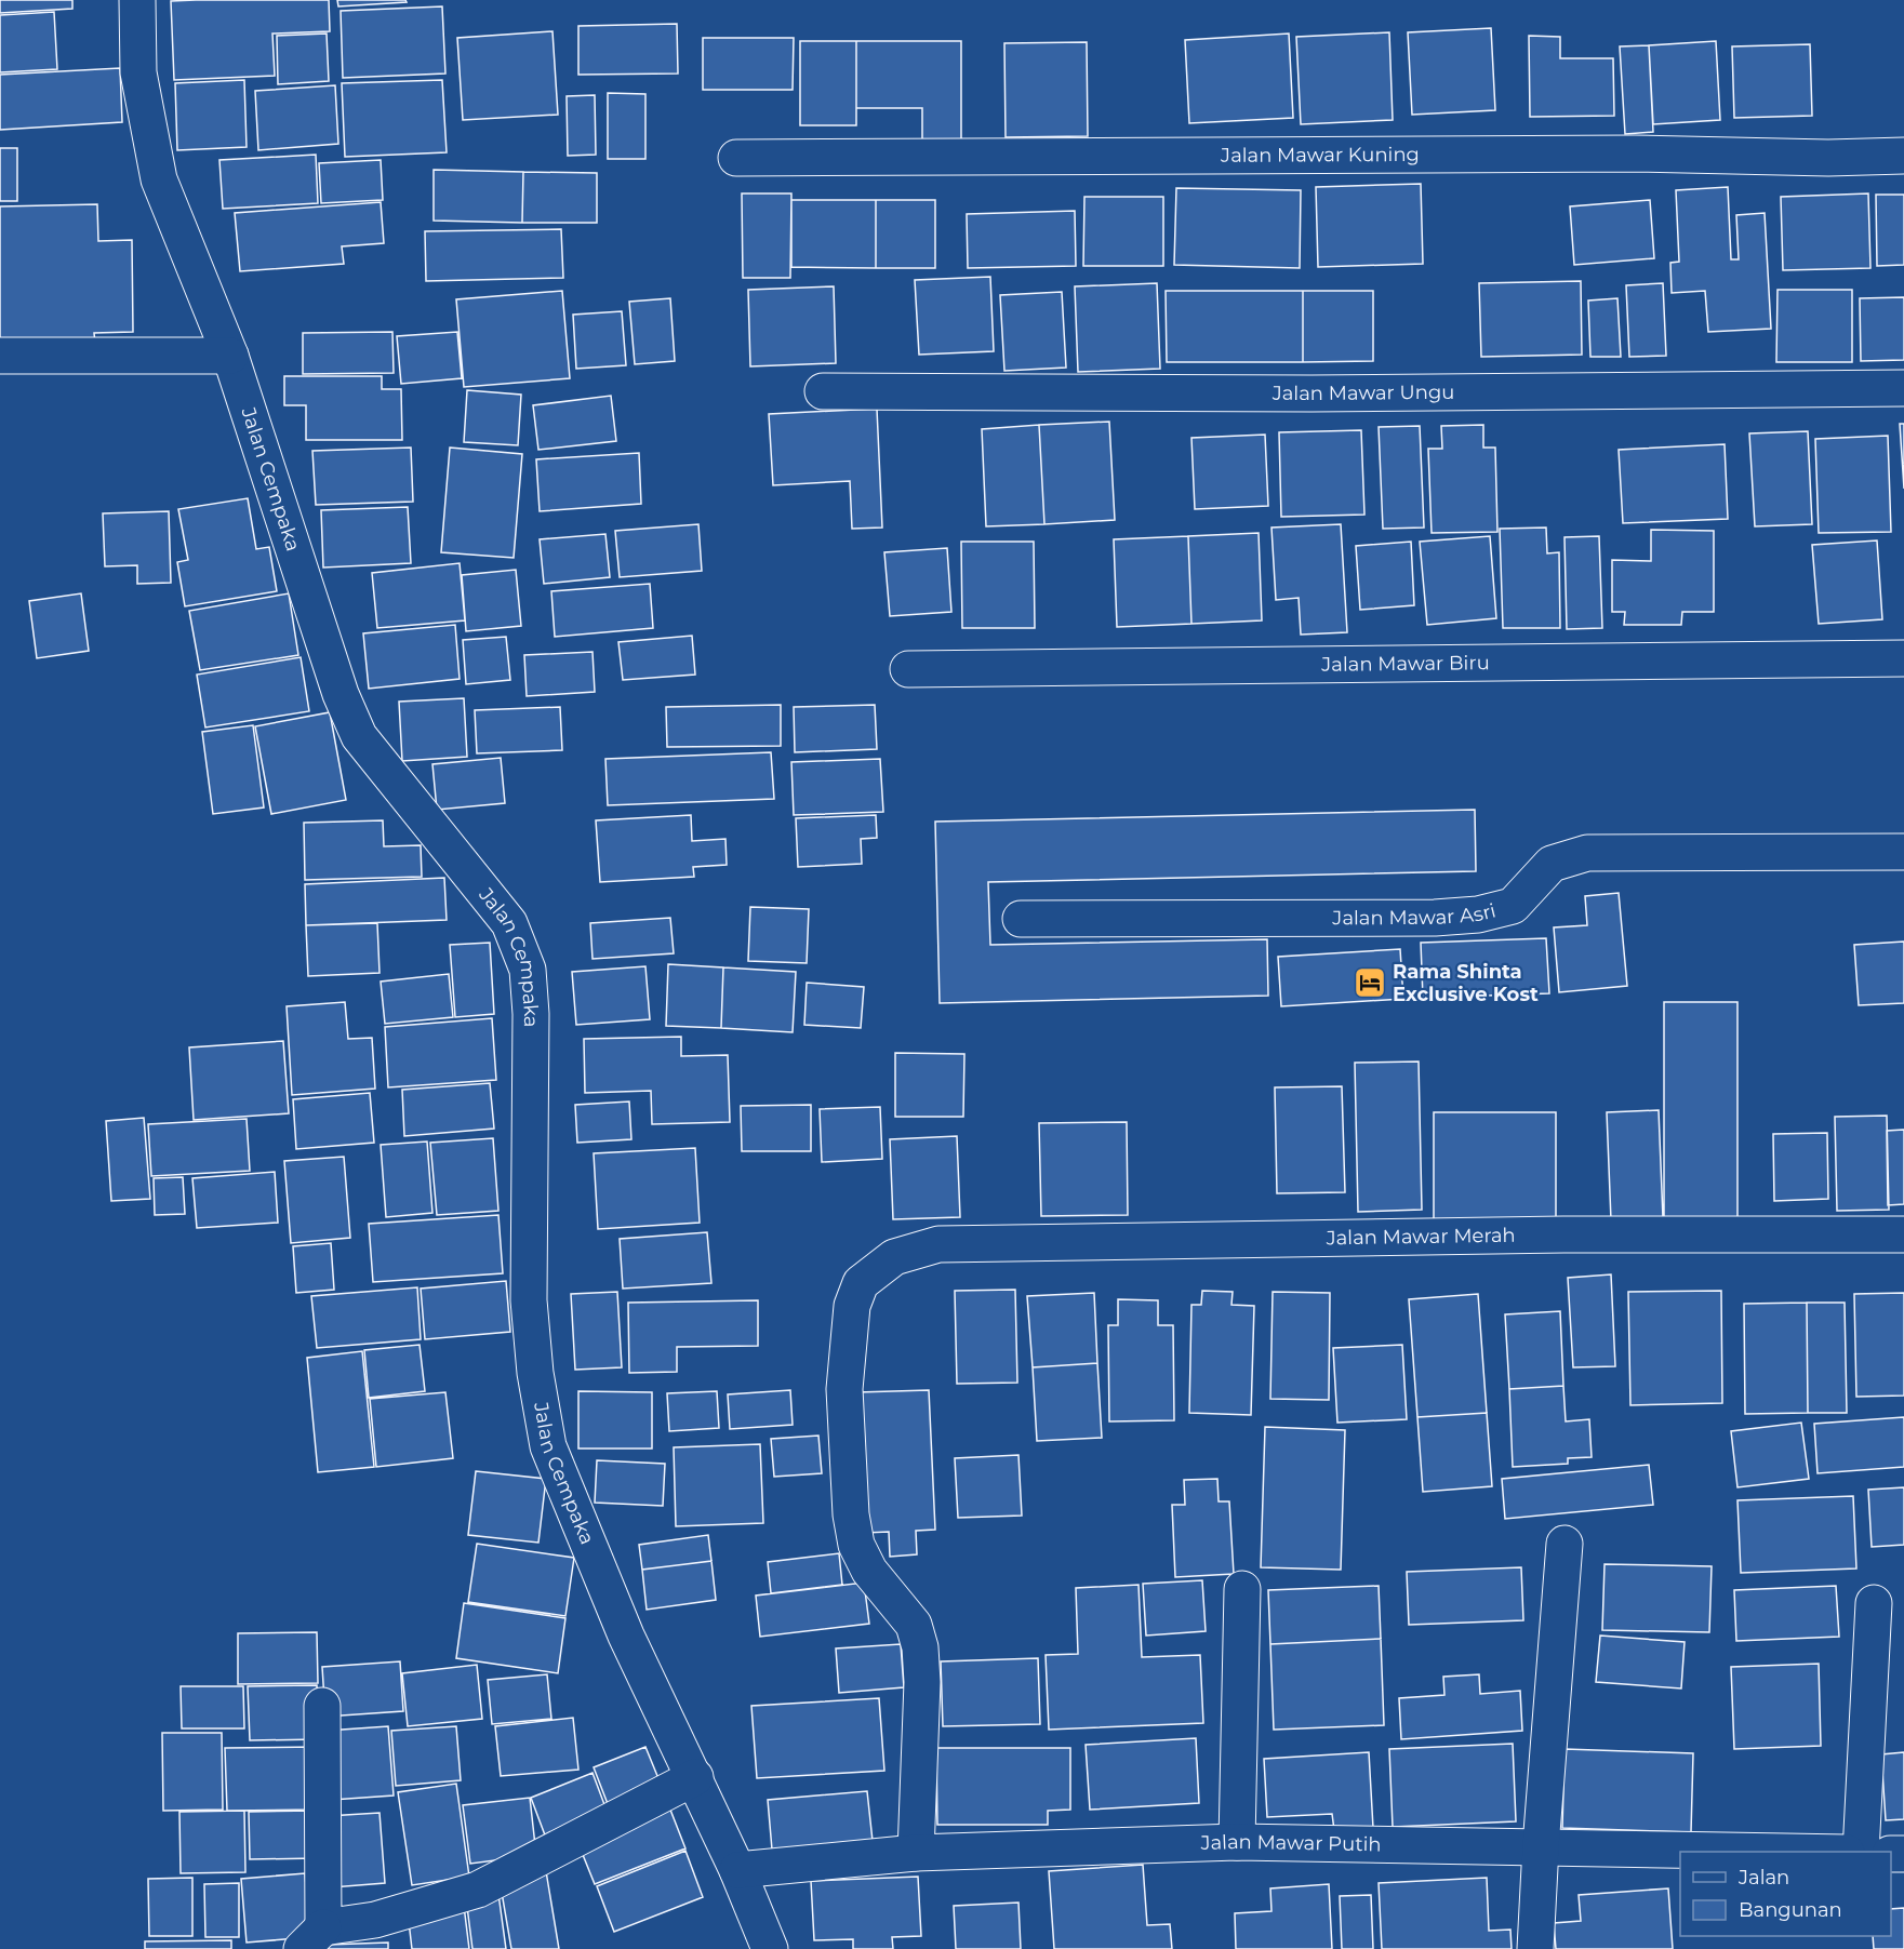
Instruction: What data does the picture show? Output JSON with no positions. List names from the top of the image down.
{
  "streets": {
    "street": [
      "Jalan Mawar Kuning",
      "Jalan Mawar Ungu",
      "Jalan Cempaka",
      "Jalan Mawar Biru",
      "Jalan Mawar Asri",
      "Jalan Mawar Merah",
      "Jalan Mawar Putih"
    ]
  },
  "crossings": [
    ["Jalan Cempaka", "Jalan Mawar Putih"],
    ["Jalan Mawar Merah", "Jalan Mawar Putih"]
  ],
  "places": {
    "hotel": ["Rama Shinta Exclusive Kost"]
  },
  "legend": ["Jalan", "Bangunan"]
}
